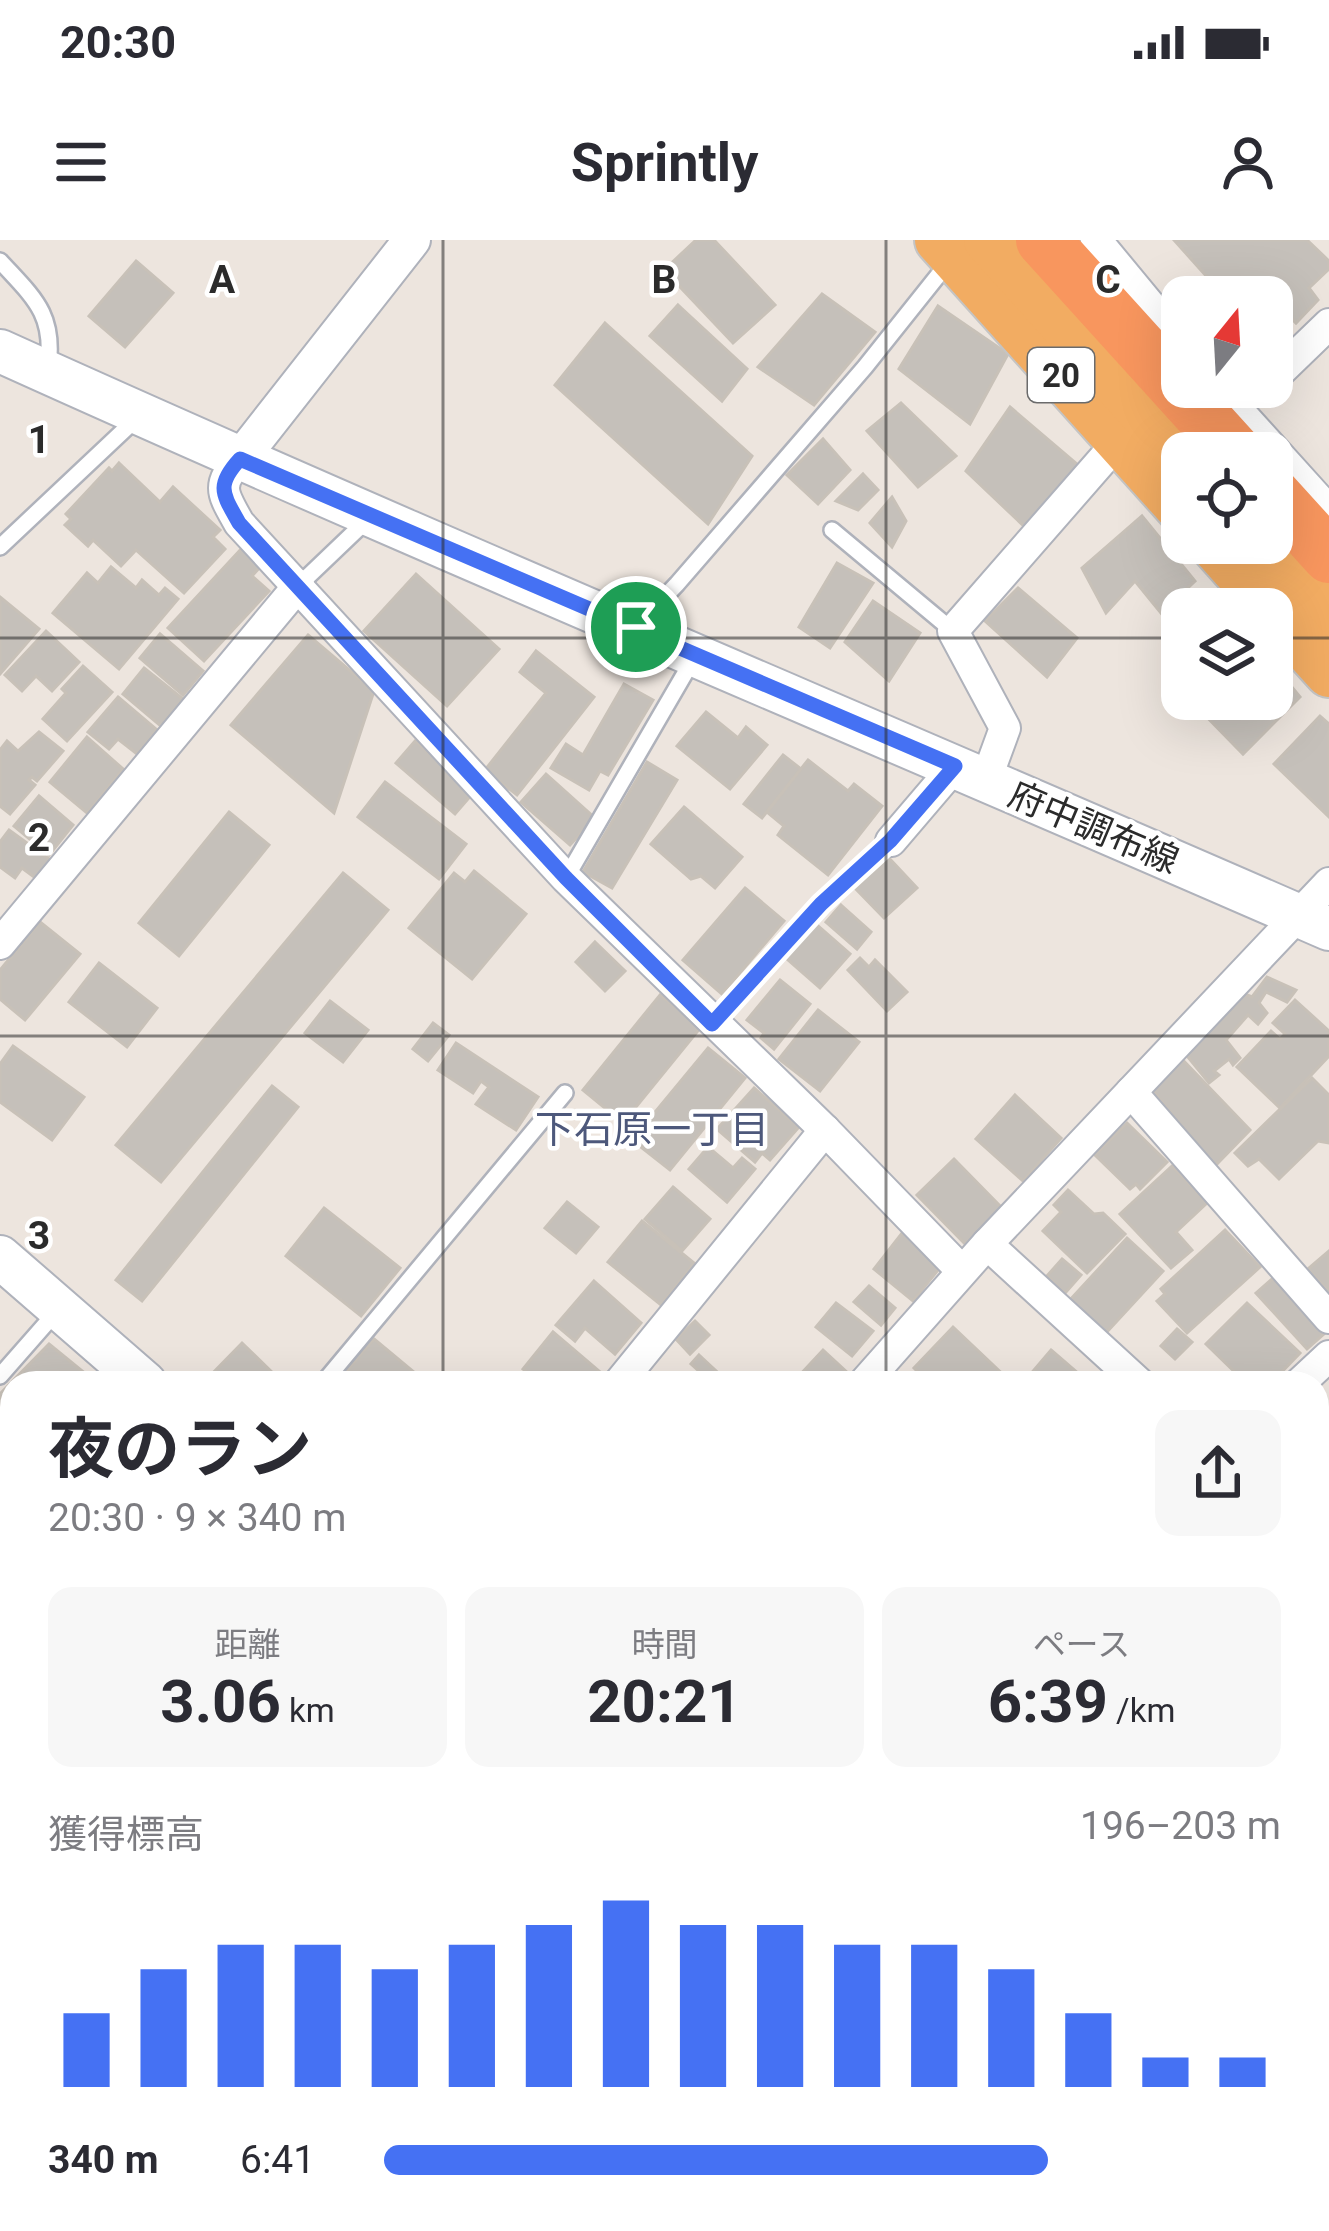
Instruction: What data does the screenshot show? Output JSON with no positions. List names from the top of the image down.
{
  "streets": {
    "highway": ["20"],
    "main road": ["府中調布線"]
  },
  "districts": ["下石原一丁目"],
  "north": "top",
  "page": {
    "status": "20:30",
    "header": "Sprintly",
    "heading": ["夜のラン", "20:30 · 9 × 340 m"],
    "stats": [
      ["距離", "3.06 km"],
      ["時間", "20:21"],
      ["ペース", "6:39 /km"]
    ],
    "chart": ["獲得標高", "196–203 m"],
    "list": [
      {
        "name": "340 m",
        "note": "6:41"
      }
    ]
  },
  "grid": {
    "columns": ["A", "B", "C"],
    "rows": ["1", "2", "3"]
  }
}
